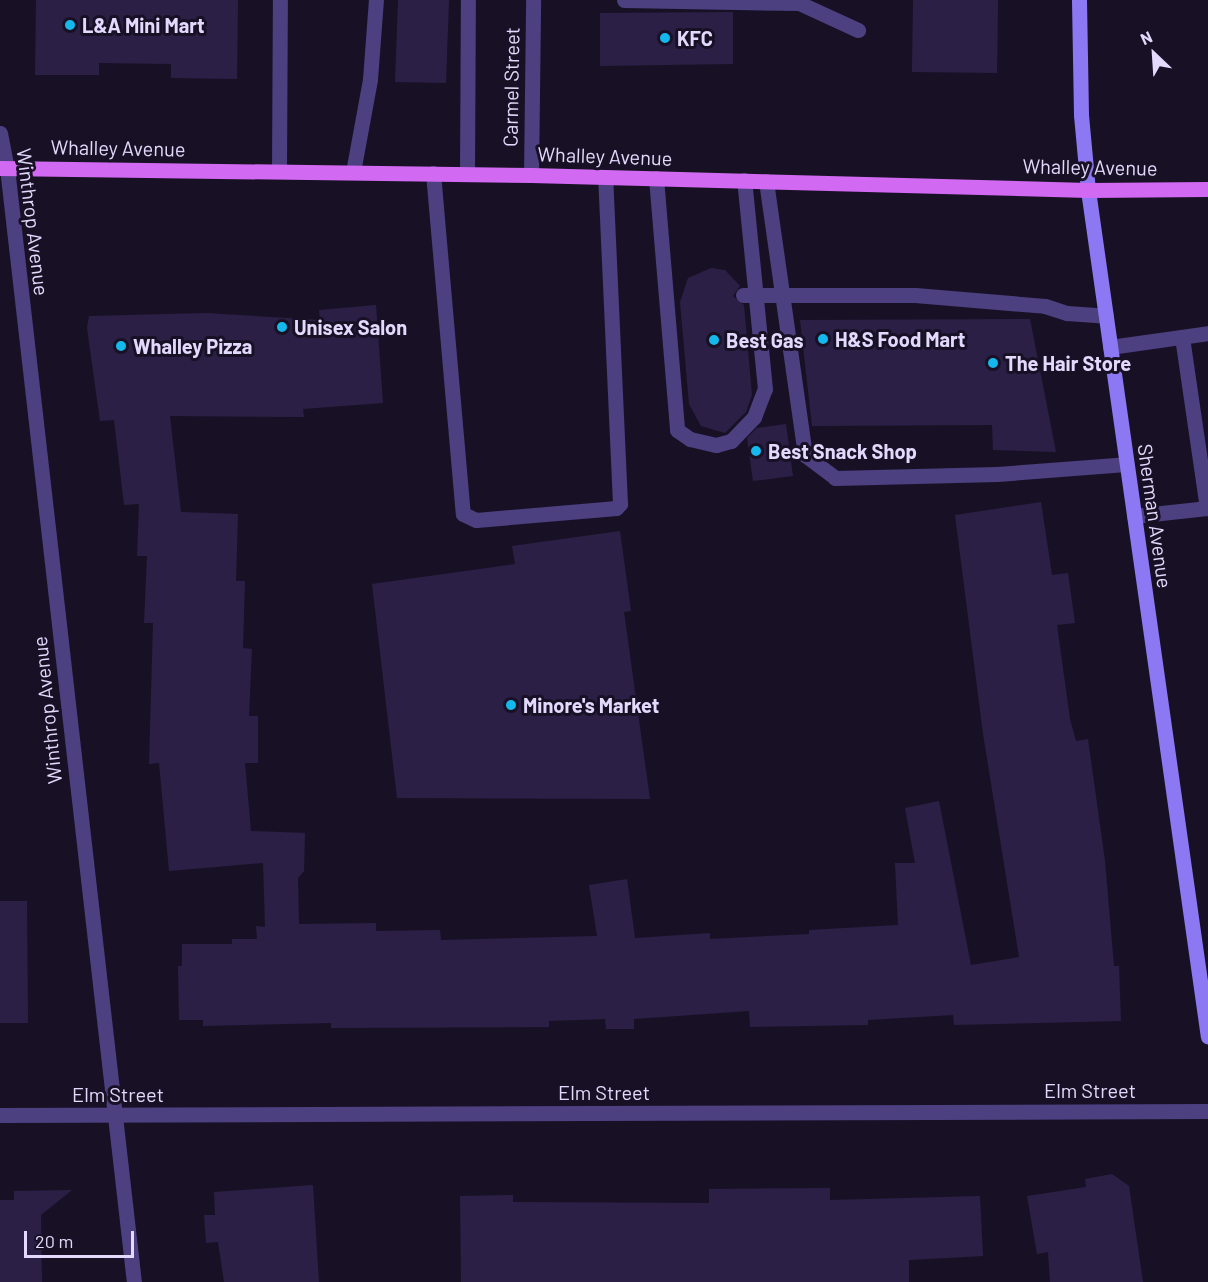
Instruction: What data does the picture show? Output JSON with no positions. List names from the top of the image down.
{
  "streets": {
    "main road": ["Whalley Avenue", "Sherman Avenue"],
    "street": ["Carmel Street", "Winthrop Avenue", "Elm Street"]
  },
  "crossings": [
    ["Carmel Street", "Whalley Avenue"],
    ["Whalley Avenue", "Winthrop Avenue"],
    ["Whalley Avenue", "Sherman Avenue"],
    ["Winthrop Avenue", "Elm Street"]
  ],
  "places": [
    "L&A Mini Mart",
    "KFC",
    "Unisex Salon",
    "H&S Food Mart",
    "Best Gas",
    "Whalley Pizza",
    "The Hair Store",
    "Best Snack Shop",
    "Minore's Market"
  ],
  "scale_bar": "20 m",
  "north": "top left"
}
